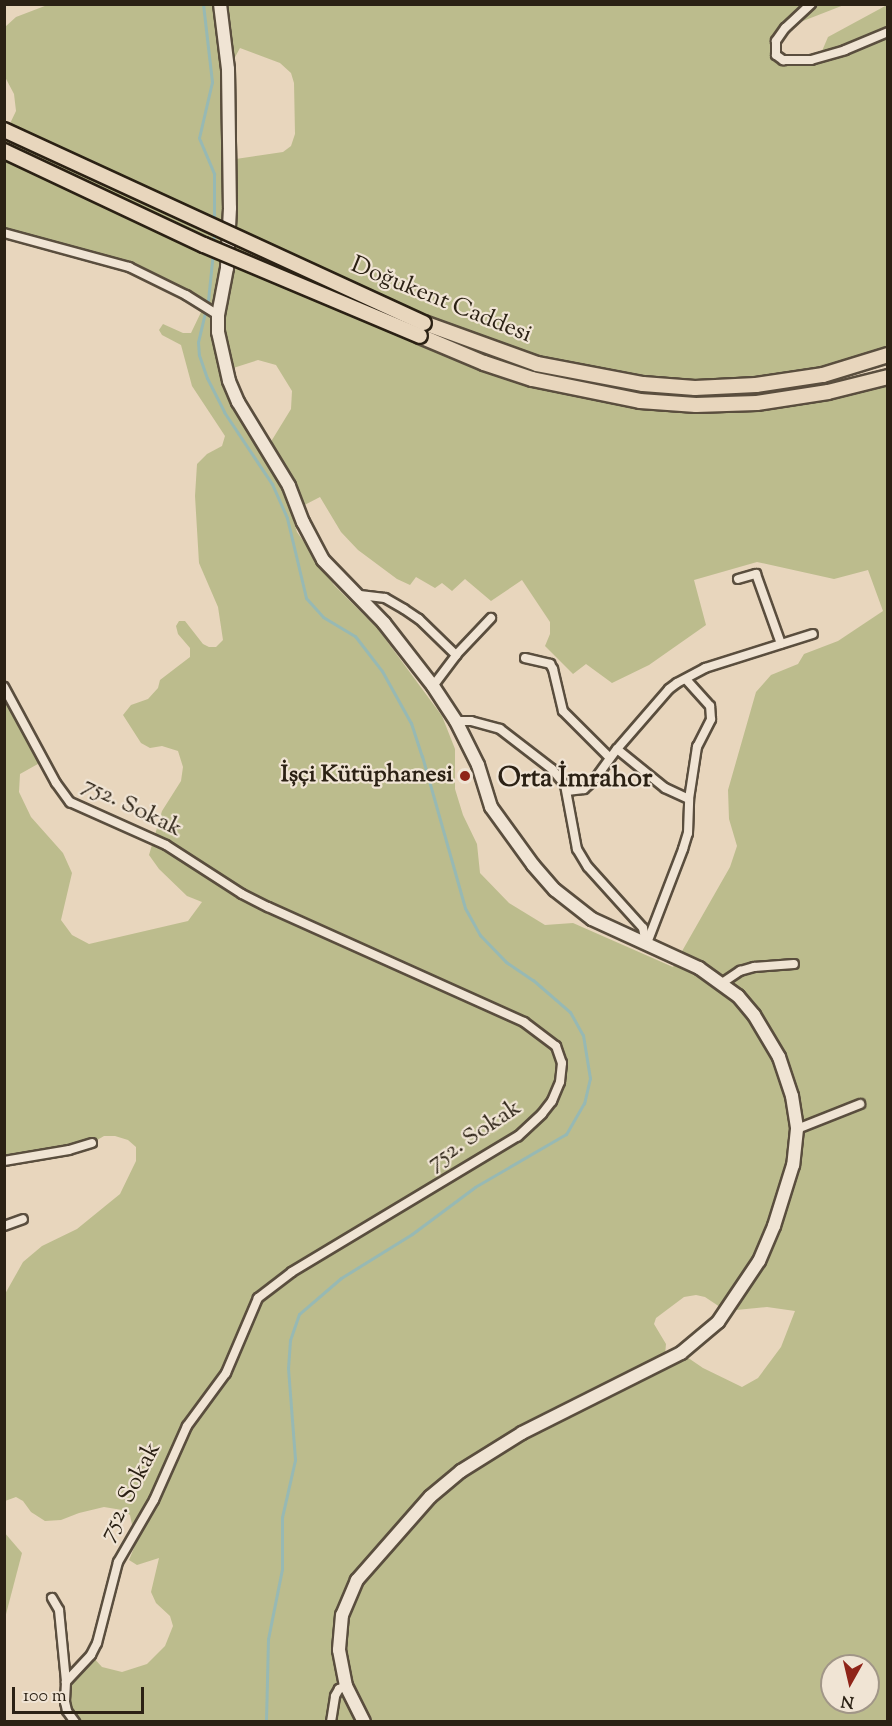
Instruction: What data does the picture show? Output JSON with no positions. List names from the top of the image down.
{
  "streets": {
    "main road": ["Doğukent Caddesi"],
    "street": ["752. Sokak"]
  },
  "districts": ["Orta İmrahor"],
  "places": ["İşçi Kütüphanesi"],
  "scale_bar": "100 m",
  "north": "bottom"
}
